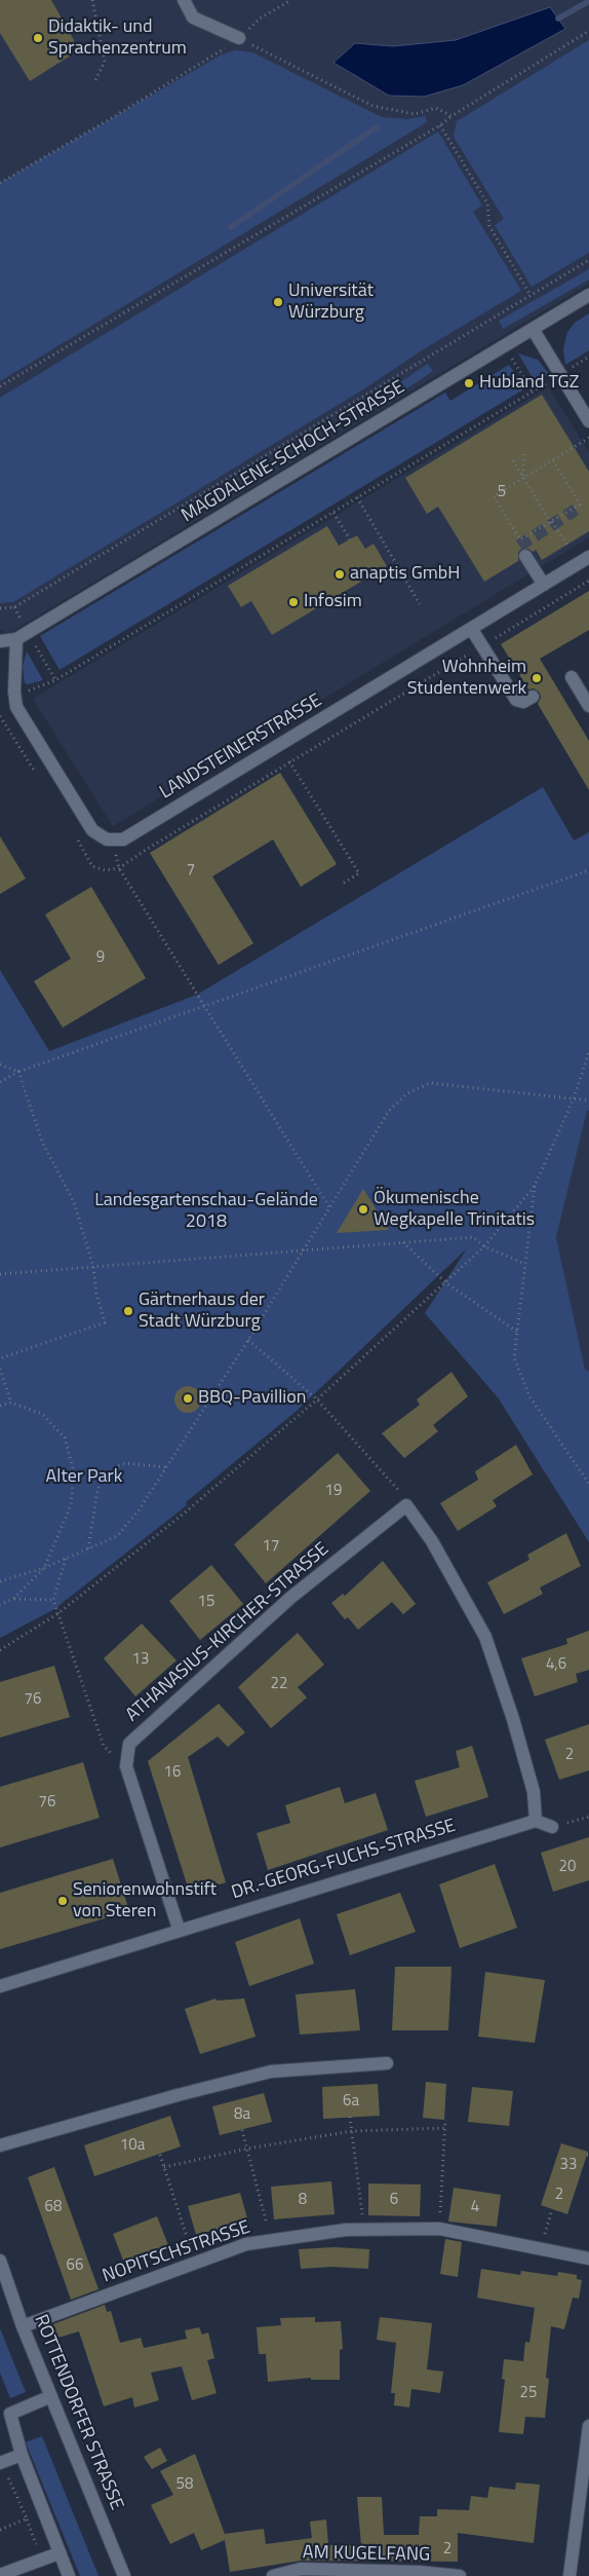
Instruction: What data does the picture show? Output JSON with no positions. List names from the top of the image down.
{
  "streets": {
    "street": [
      "MAGDALENE-SCHOCH-STRASSE",
      "LANDSTEINERSTRASSE",
      "ATHANASIUS-KIRCHER-STRASSE",
      "DR.-GEORG-FUCHS-STRASSE",
      "NOPITSCHSTRASSE",
      "ROTTENDORFER STRASSE",
      "AM KUGELFANG"
    ]
  },
  "crossings": [
    ["ATHANASIUS-KIRCHER-STRASSE", "DR.-GEORG-FUCHS-STRASSE"],
    ["NOPITSCHSTRASSE", "ROTTENDORFER STRASSE"]
  ],
  "parks": ["Landesgartenschau-Gelände 2018", "Alter Park"],
  "places": [
    "Didaktik- und Sprachenzentrum",
    "Universität Würzburg",
    "Hubland TGZ",
    "anaptis GmbH",
    "Infosim",
    "Wohnheim Studentenwerk",
    "Ökumenische Wegkapelle Trinitatis",
    "Gärtnerhaus der Stadt Würzburg",
    "BBQ-Pavillion",
    "Seniorenwohnstift von Steren"
  ],
  "house_numbers": [
    "5",
    "7",
    "9",
    "19",
    "17",
    "15",
    "13",
    "4,6",
    "22",
    "76",
    "2",
    "16",
    "76",
    "20",
    "6a",
    "8a",
    "10a",
    "33",
    "2",
    "8",
    "6",
    "68",
    "4",
    "66",
    "25",
    "58",
    "2"
  ]
}
